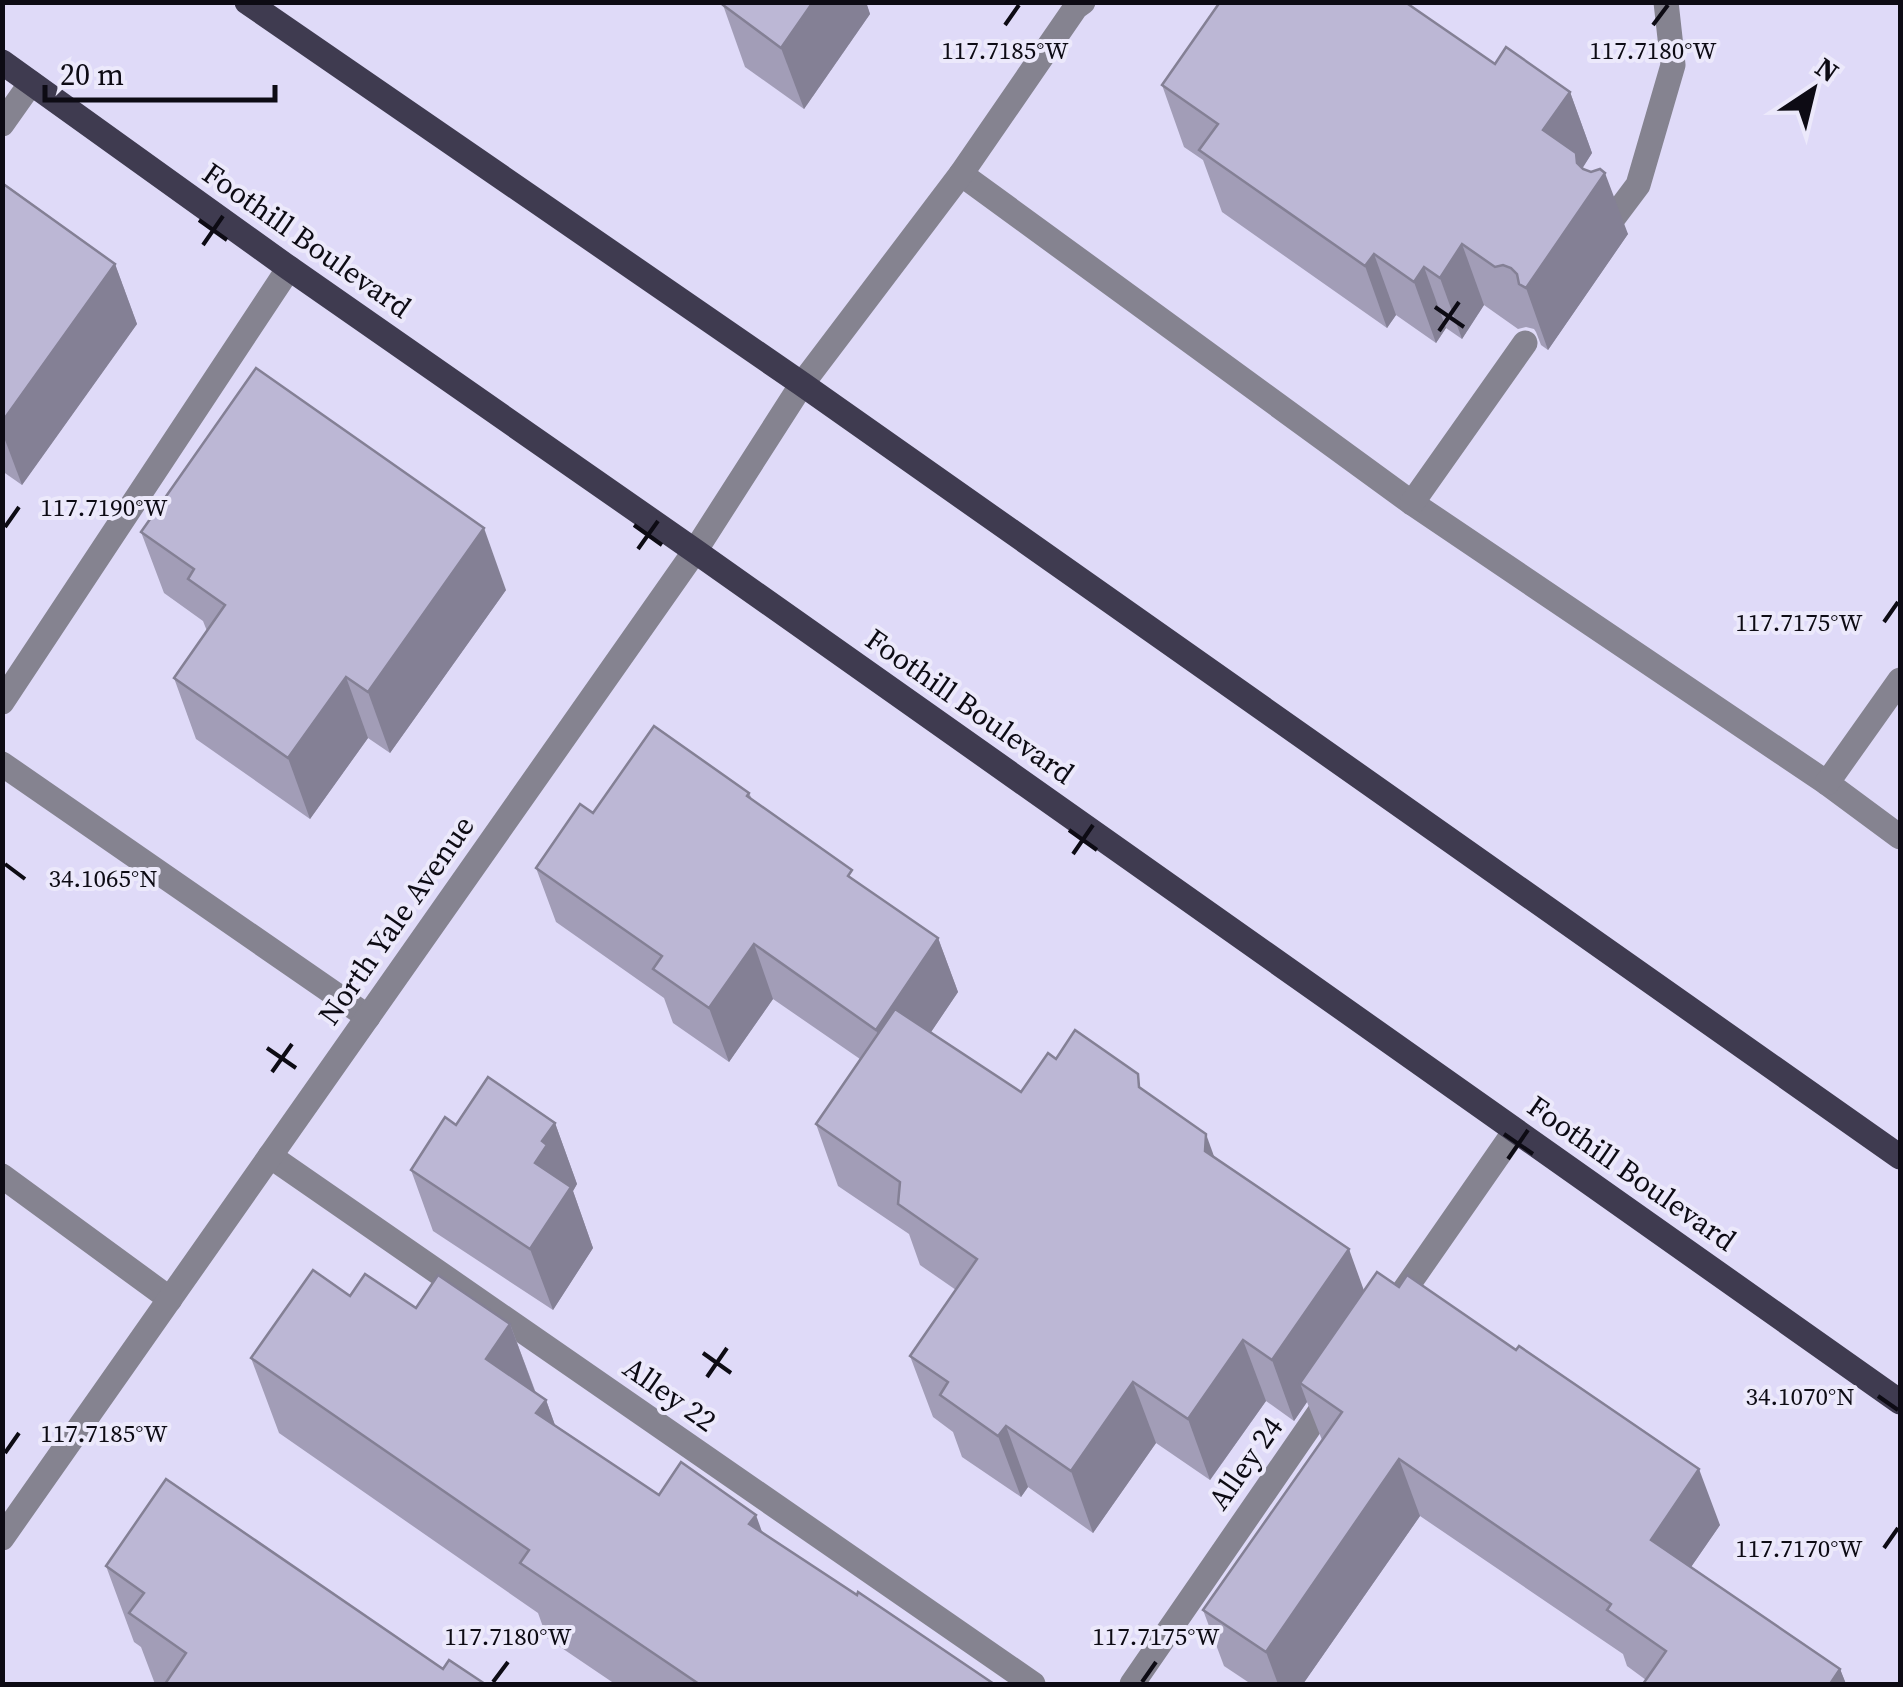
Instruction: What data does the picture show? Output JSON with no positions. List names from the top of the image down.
{
  "streets": {
    "main road": ["Foothill Boulevard"],
    "street": ["North Yale Avenue", "Alley 22", "Alley 24"]
  },
  "crossings": [
    ["Foothill Boulevard", "North Yale Avenue"],
    ["North Yale Avenue", "Alley 22"]
  ],
  "scale_bar": "20 m",
  "north": "top right",
  "coordinates": [
    "117.7185°W",
    "117.7180°W",
    "117.7190°W",
    "117.7175°W",
    "34.1065°N",
    "34.1070°N",
    "117.7170°W"
  ]
}
